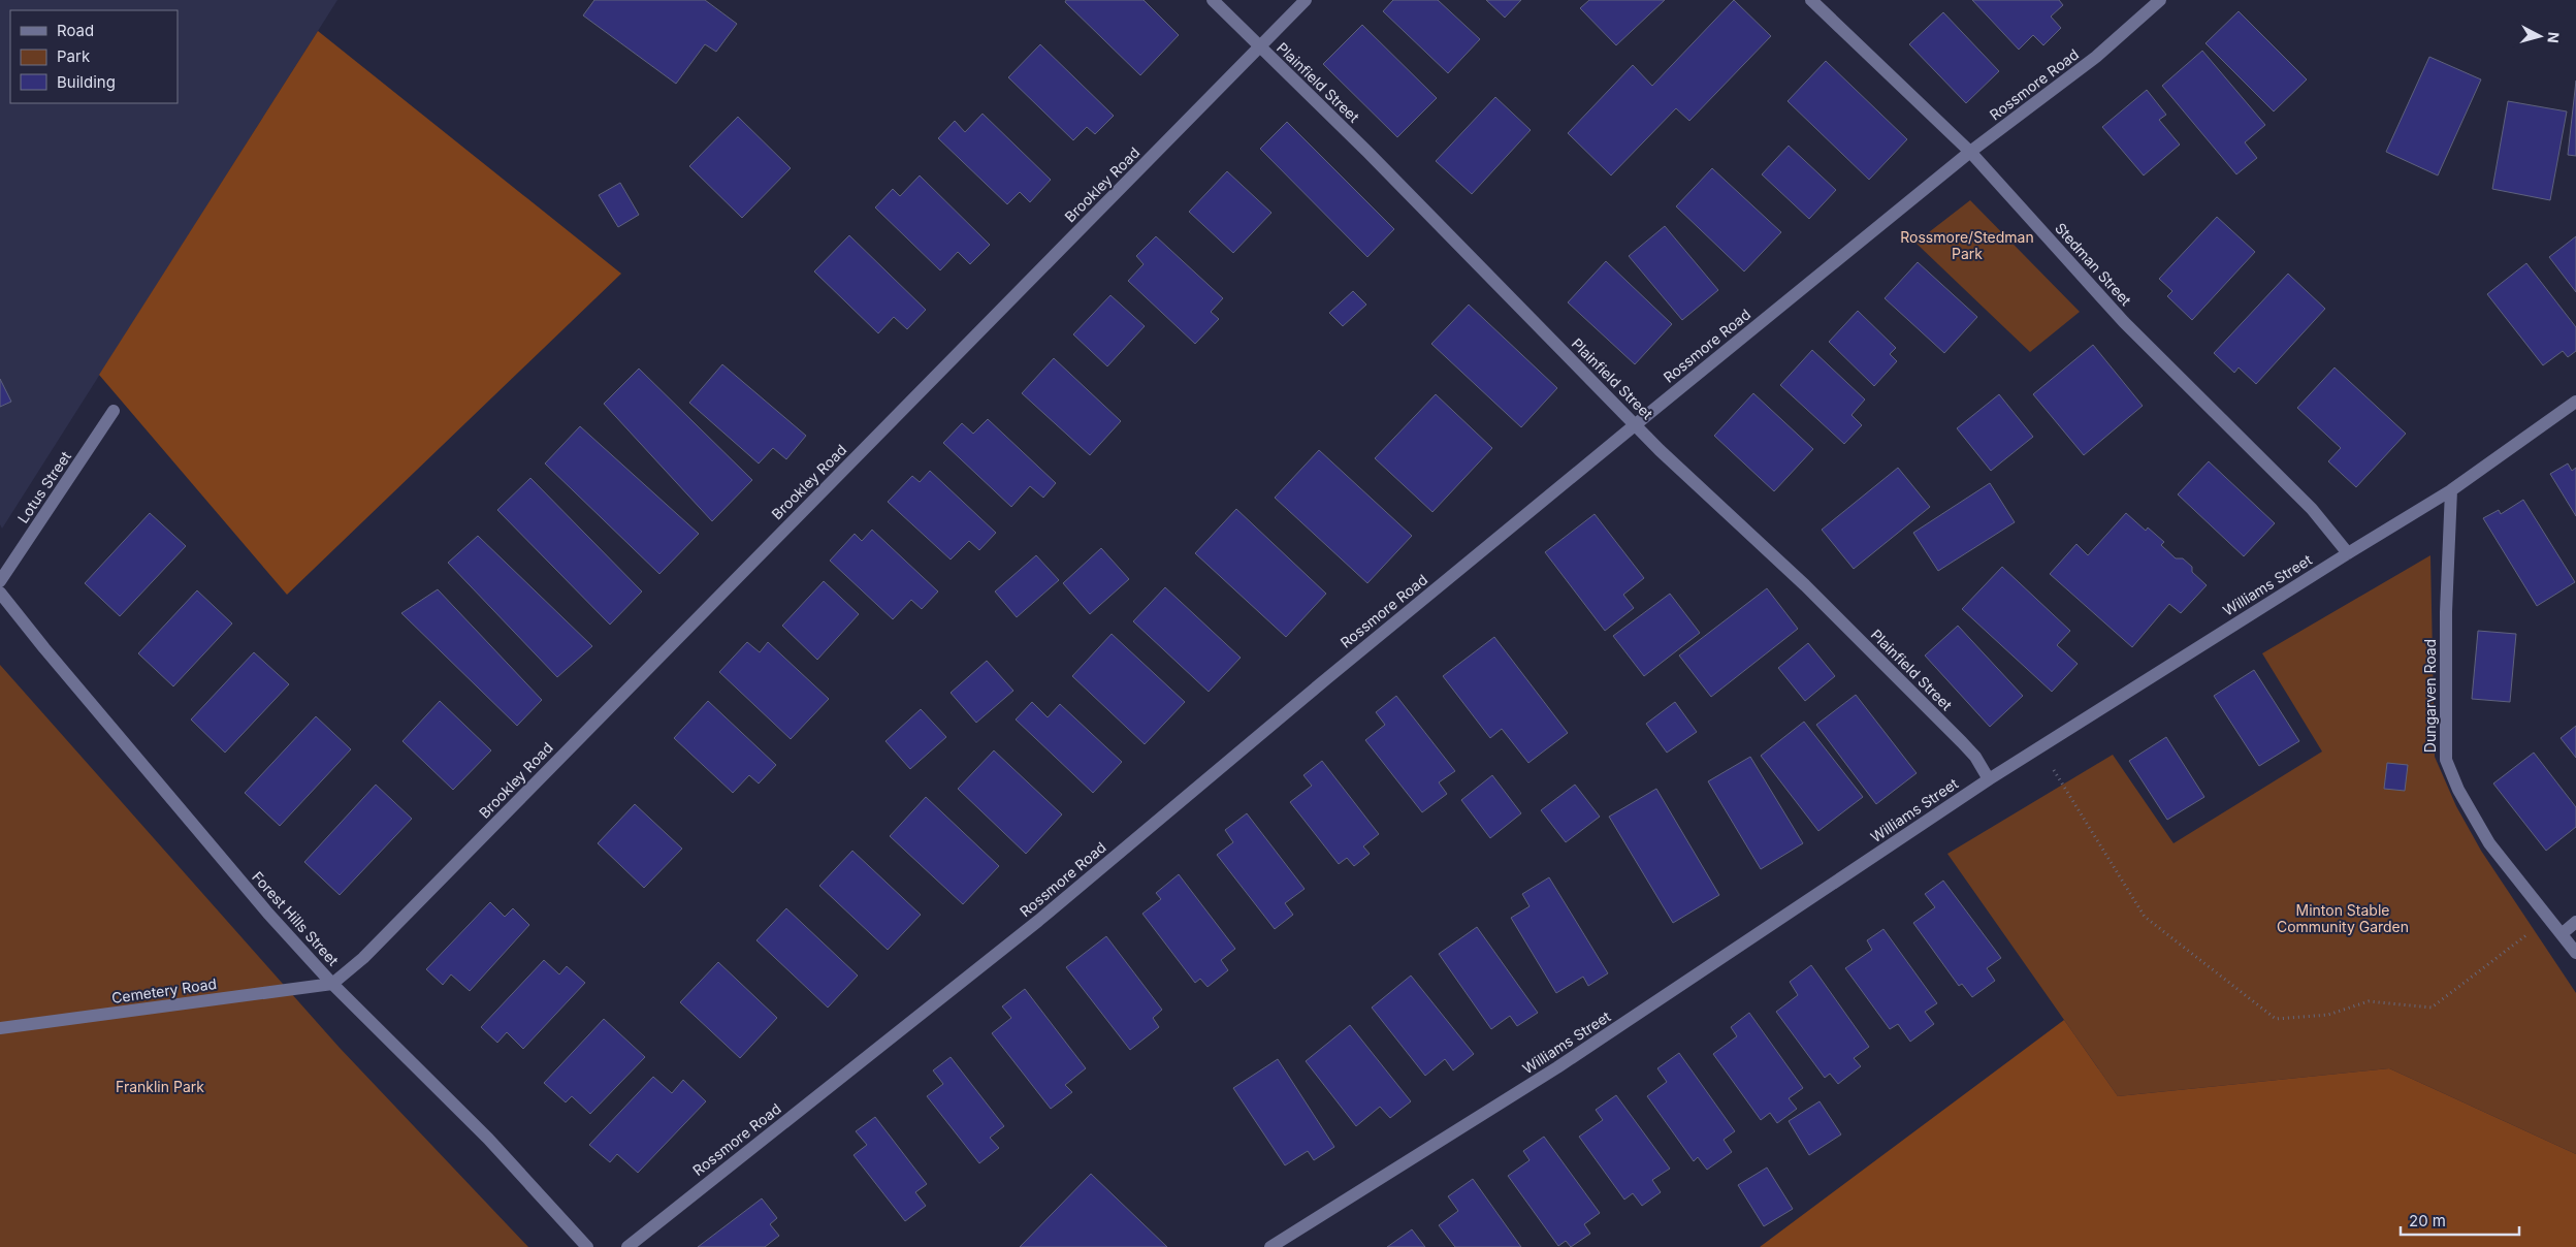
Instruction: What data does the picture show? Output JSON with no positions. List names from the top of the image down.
{
  "streets": {
    "street": [
      "Plainfield Street",
      "Rossmore Road",
      "Brookley Road",
      "Stedman Street",
      "Lotus Street",
      "Williams Street",
      "Dungarven Road",
      "Forest Hills Street",
      "Cemetery Road"
    ]
  },
  "crossings": [
    ["Plainfield Street", "Rossmore Road"],
    ["Plainfield Street", "Brookley Road"],
    ["Plainfield Street", "Williams Street"],
    ["Rossmore Road", "Stedman Street"],
    ["Brookley Road", "Forest Hills Street"],
    ["Brookley Road", "Cemetery Road"],
    ["Stedman Street", "Williams Street"],
    ["Williams Street", "Dungarven Road"],
    ["Forest Hills Street", "Cemetery Road"]
  ],
  "parks": ["Rossmore/Stedman Park", "Minton Stable Community Garden", "Franklin Park"],
  "legend": ["Road", "Park", "Building"],
  "scale_bar": "20 m",
  "north": "right"
}
